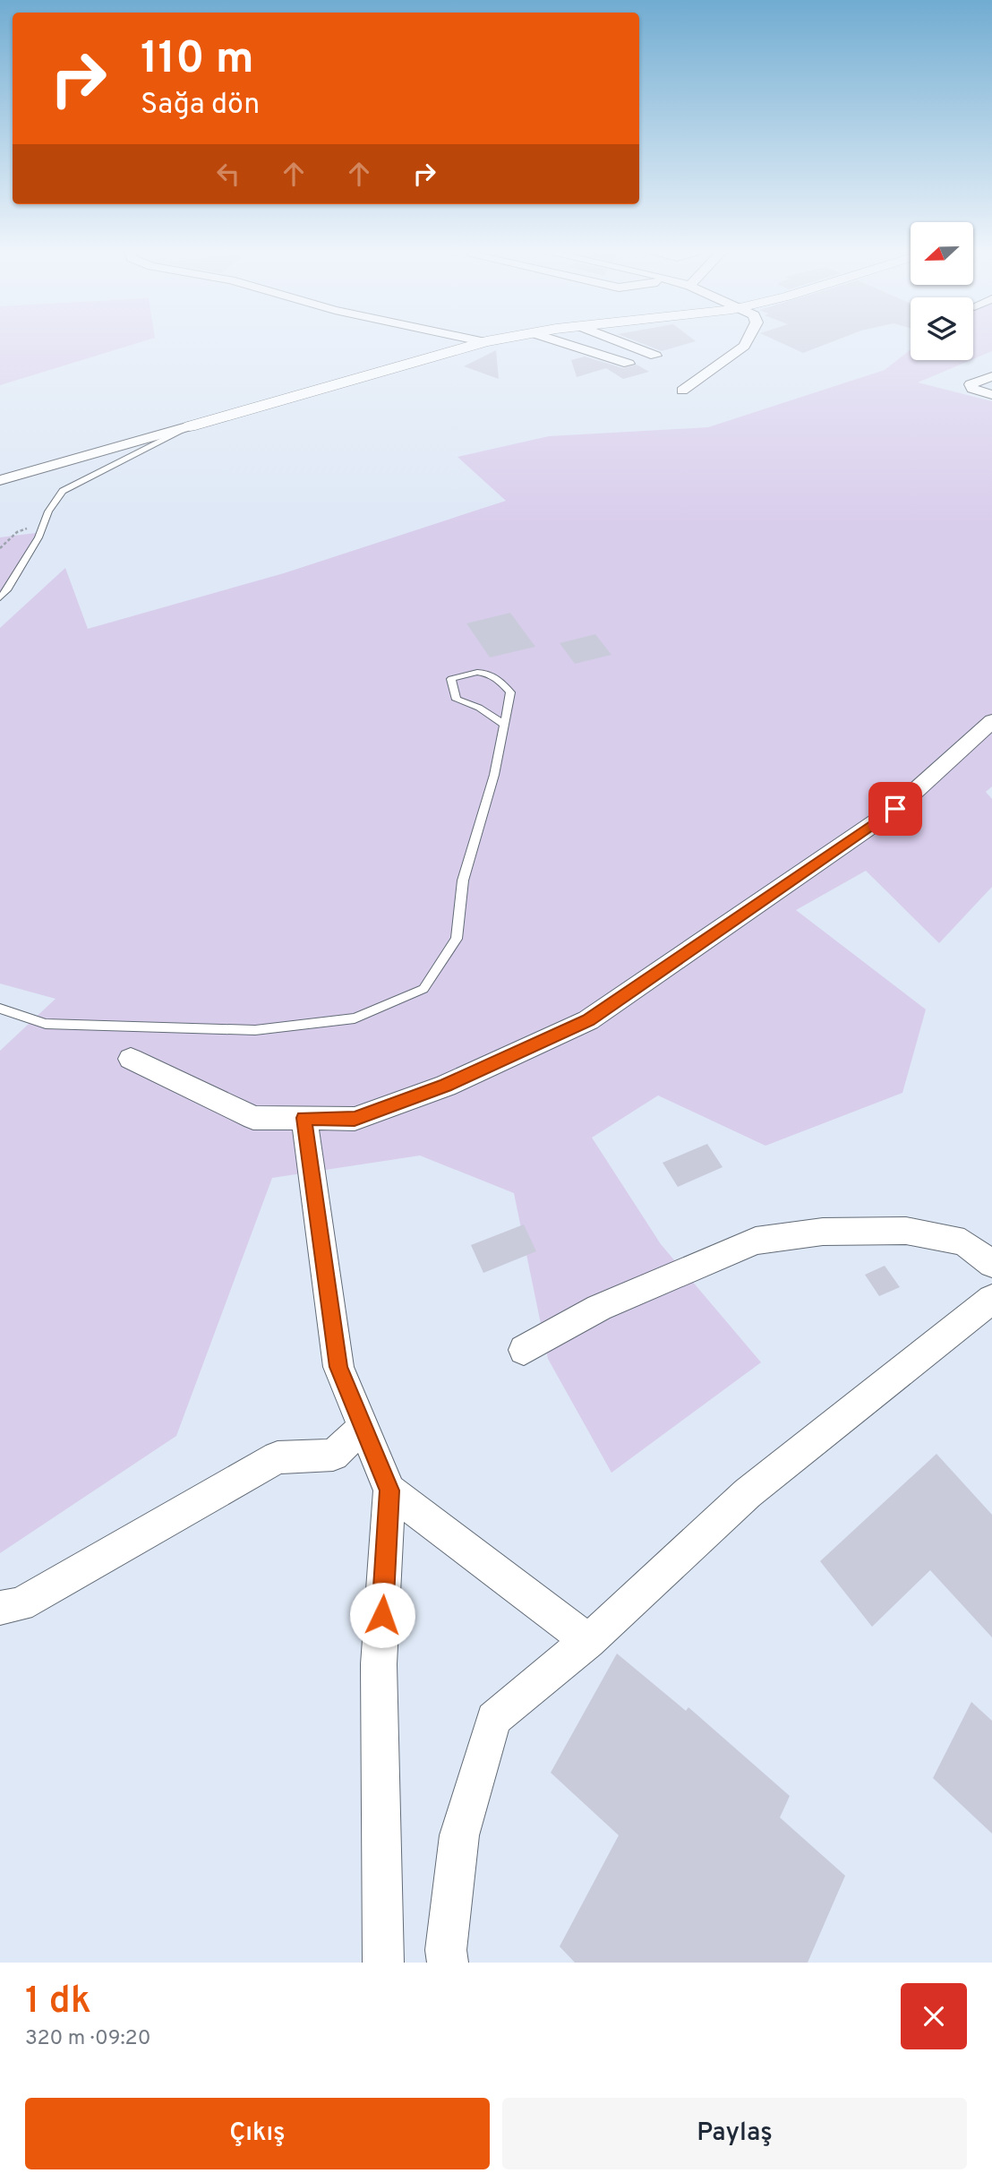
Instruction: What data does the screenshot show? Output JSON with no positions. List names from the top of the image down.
{
  "north": "left",
  "page": {
    "turn": ["110 m", "Sağa dön"],
    "heading": ["1 dk", "320 m · 09:20"],
    "buttons": ["Çıkış", "Paylaş"]
  }
}
